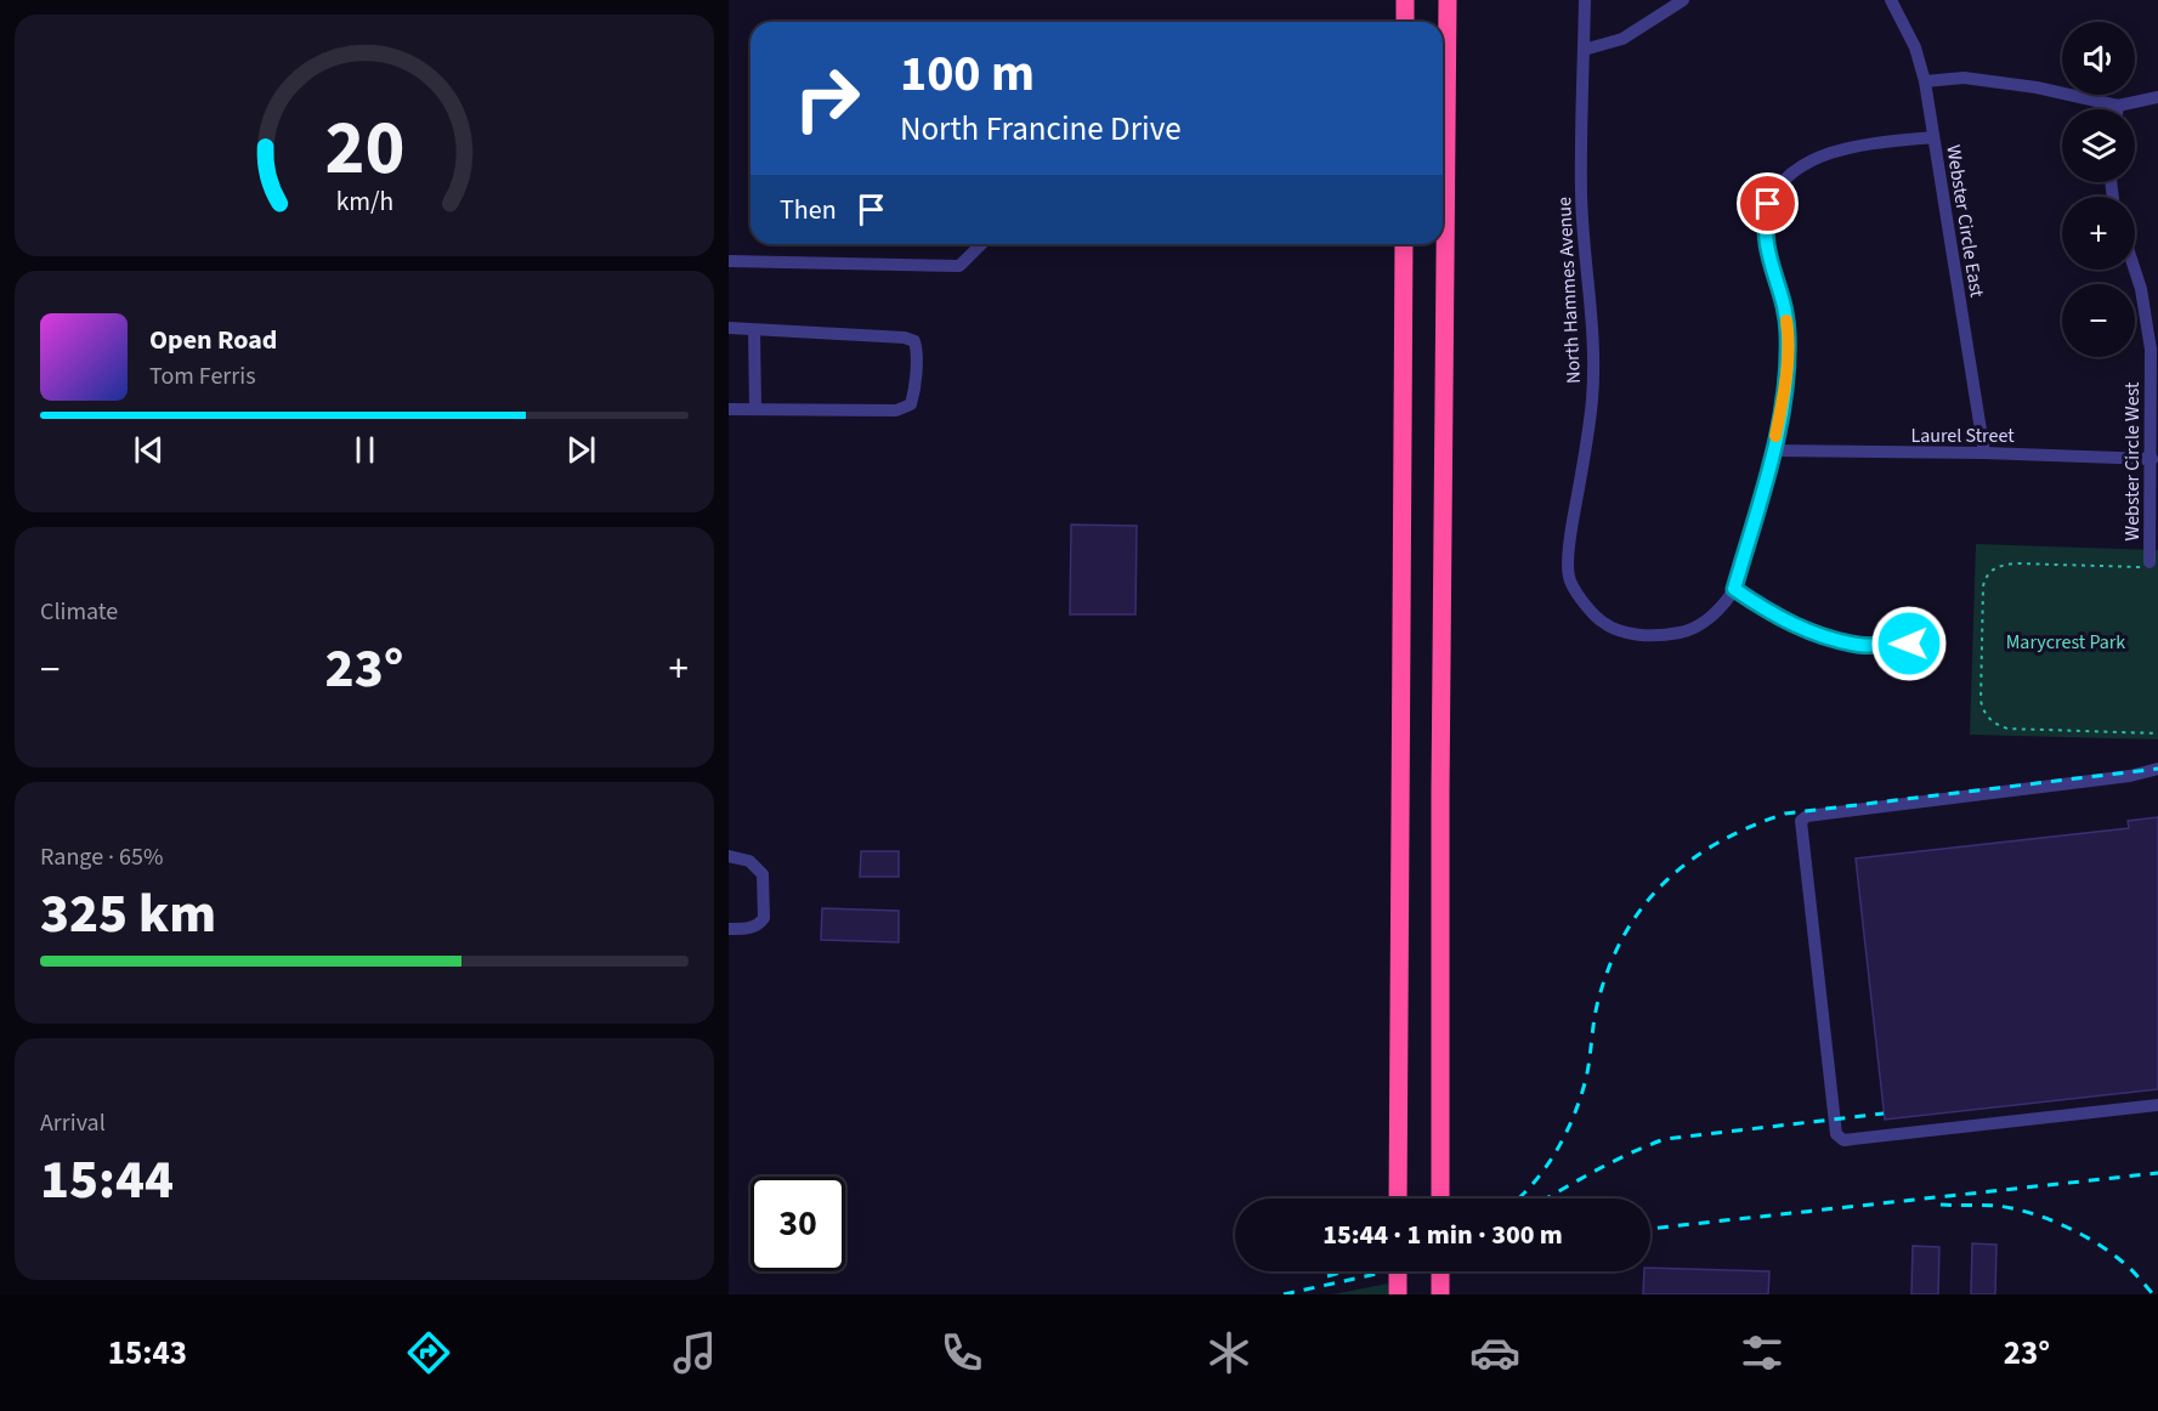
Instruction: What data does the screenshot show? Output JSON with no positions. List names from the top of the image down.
{
  "streets": {
    "street": [
      "Webster Circle East",
      "North Hammes Avenue",
      "Laurel Street",
      "Webster Circle West"
    ]
  },
  "crossings": [
    ["Webster Circle East", "Laurel Street"],
    ["Laurel Street", "Webster Circle West"]
  ],
  "parks": ["Marycrest Park"],
  "page": {
    "map_buttons": ["+", "−"],
    "turn": ["100 m", "North Francine Drive"],
    "then": "Then",
    "song": ["Open Road", "Tom Ferris"],
    "tile": [
      "Climate",
      ["Range · 65%", "325 km"],
      ["Arrival", "15:44"]
    ],
    "heat": ["−", "23°", "+"],
    "limit": "30",
    "trip": "15:44 · 1 min · 300 m",
    "tabs": ["15:43", "23°"],
    "gauge": ["20", "km/h"]
  }
}
